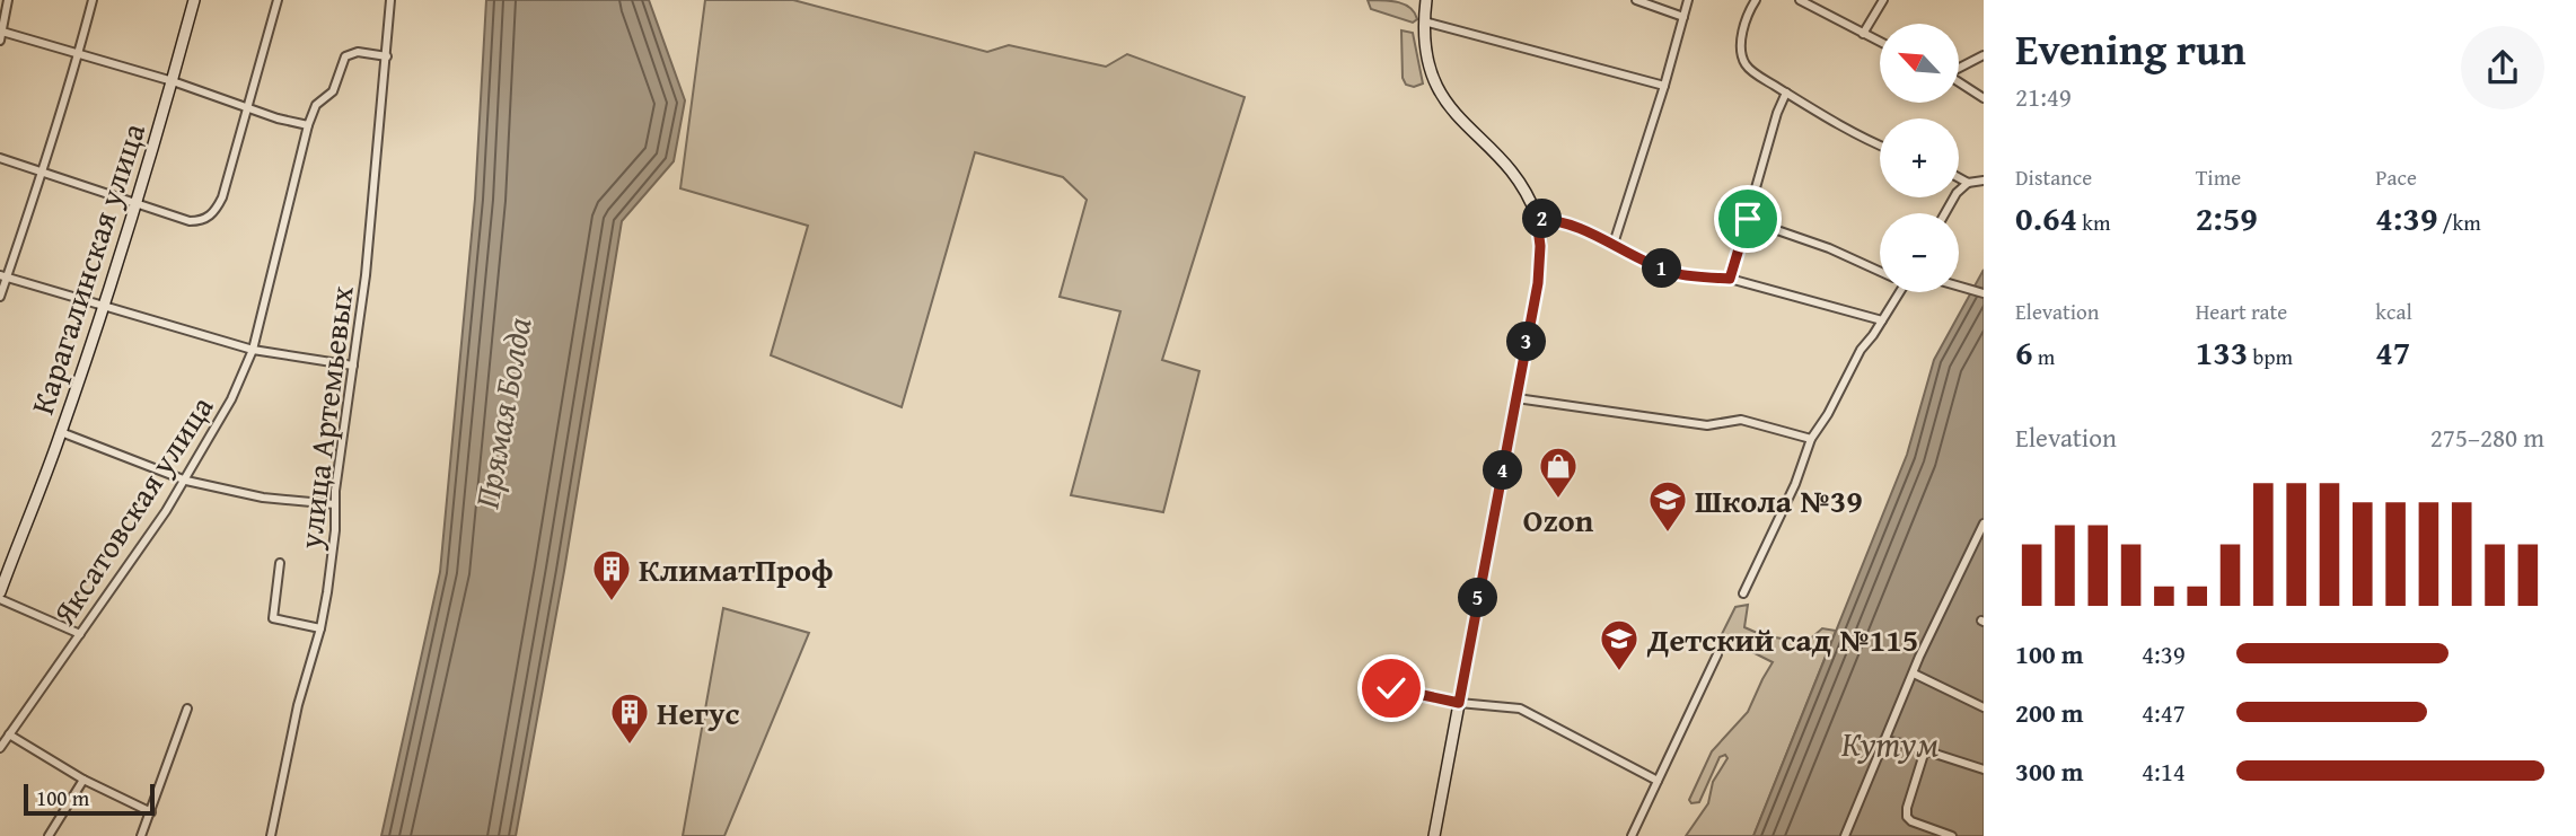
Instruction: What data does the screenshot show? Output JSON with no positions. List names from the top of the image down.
{
  "streets": {
    "main road": ["Карагалинская улица"],
    "street": ["улица Артемьевых", "Яксатовская улица"]
  },
  "crossings": [
    ["улица Артемьевых", "Яксатовская улица"]
  ],
  "water": ["Прямая Болда", "Кутум"],
  "places": {
    "shop": ["Ozon"],
    "school or university": ["Школа №39", "Детский сад №115"],
    "building": ["КлиматПроф", "Негус"]
  },
  "scale_bar": "100 m",
  "north": "top left",
  "page": {
    "heading": ["Evening run", "21:49"],
    "map_buttons": ["+", "−"],
    "stats": [
      ["Distance", "0.64 km"],
      ["Time", "2:59"],
      ["Pace", "4:39 /km"],
      ["Elevation", "6 m"],
      ["Heart rate", "133 bpm"],
      ["kcal", "47"]
    ],
    "pins": [
      "2",
      "1",
      "3",
      "4",
      "5"
    ],
    "chart": ["Elevation", "275–280 m"],
    "list": [
      {
        "name": "100 m",
        "note": "4:39"
      },
      {
        "name": "200 m",
        "note": "4:47"
      },
      {
        "name": "300 m",
        "note": "4:14"
      }
    ],
    "scale": "100 m"
  }
}
